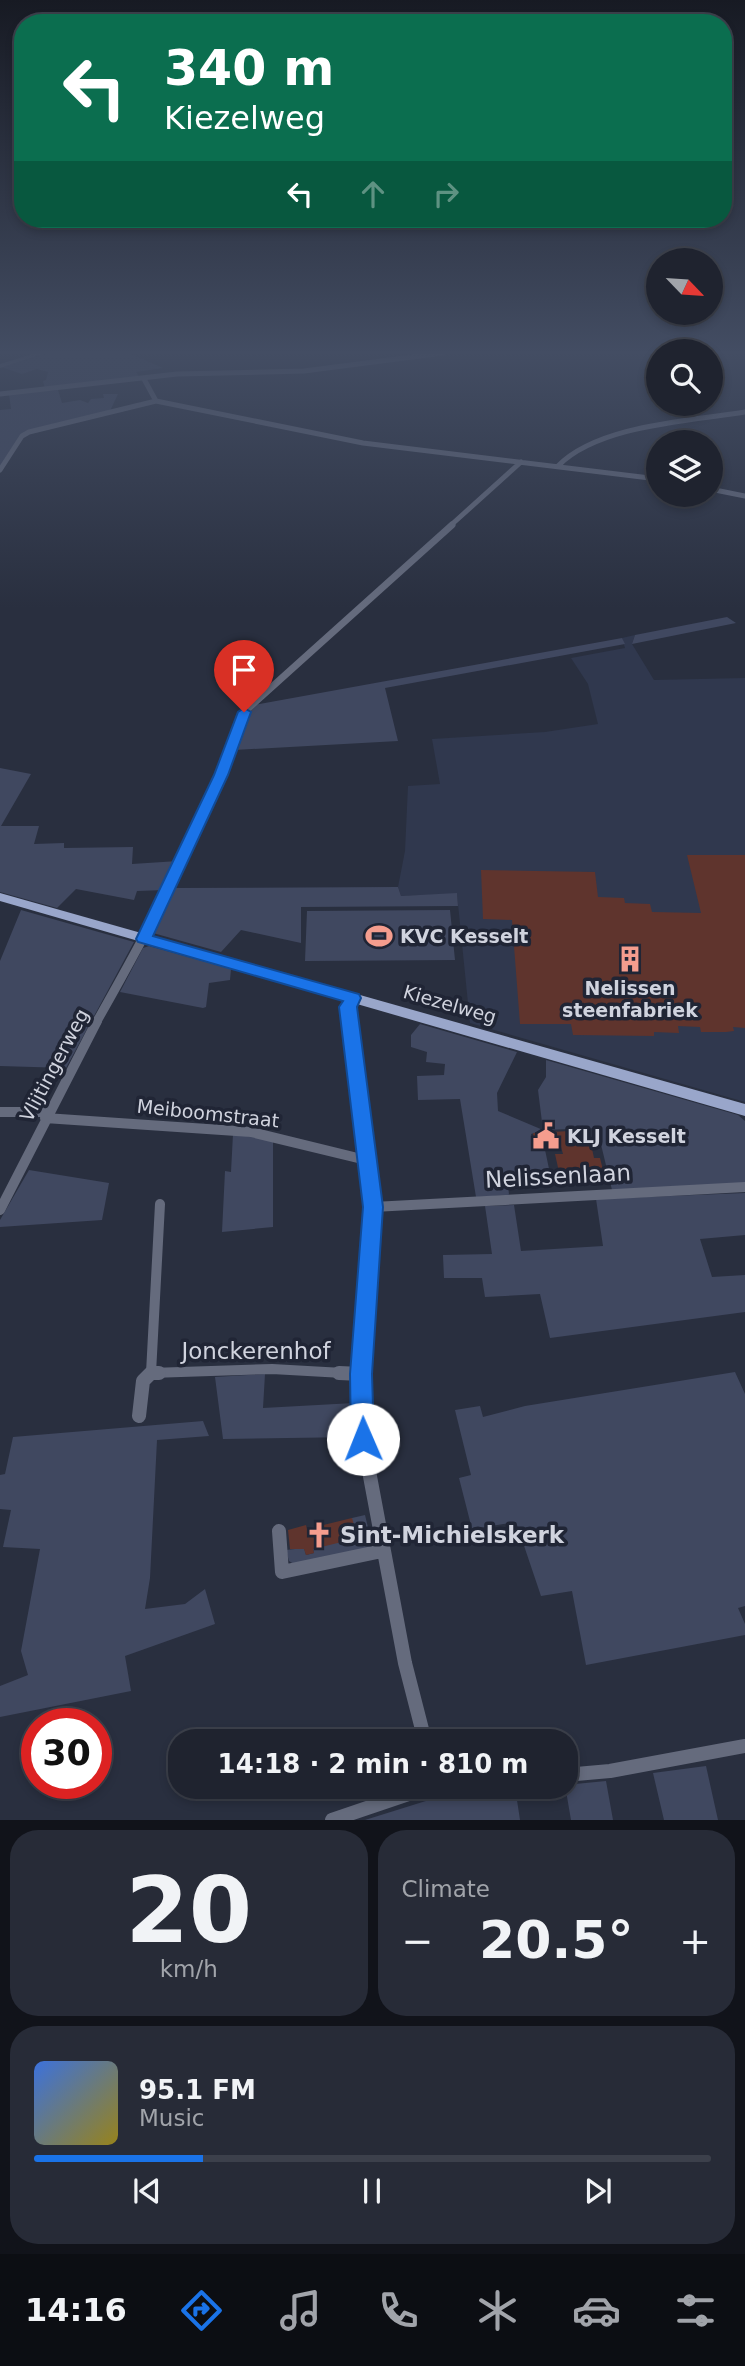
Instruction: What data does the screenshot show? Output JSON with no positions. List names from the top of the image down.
{
  "streets": {
    "main road": ["Kiezelweg"],
    "street": [
      "Vlijtingerweg",
      "Meiboomstraat",
      "Nelissenlaan",
      "Jonckerenhof"
    ]
  },
  "crossings": [
    ["Kiezelweg", "Vlijtingerweg"],
    ["Vlijtingerweg", "Meiboomstraat"]
  ],
  "places": {
    "sports": ["KVC Kesselt"],
    "building": ["Nelissen steenfabriek"],
    "public building": ["KLJ Kesselt"],
    "church": ["Sint-Michielskerk"]
  },
  "north": "bottom right",
  "page": {
    "turn": ["340 m", "Kiezelweg"],
    "limit": "30",
    "trip": "14:18 · 2 min · 810 m",
    "tile": [
      ["20", "km/h"],
      "Climate"
    ],
    "heat": ["−", "20.5°", "+"],
    "song": ["95.1 FM", "Music"],
    "tabs": "14:16"
  }
}
